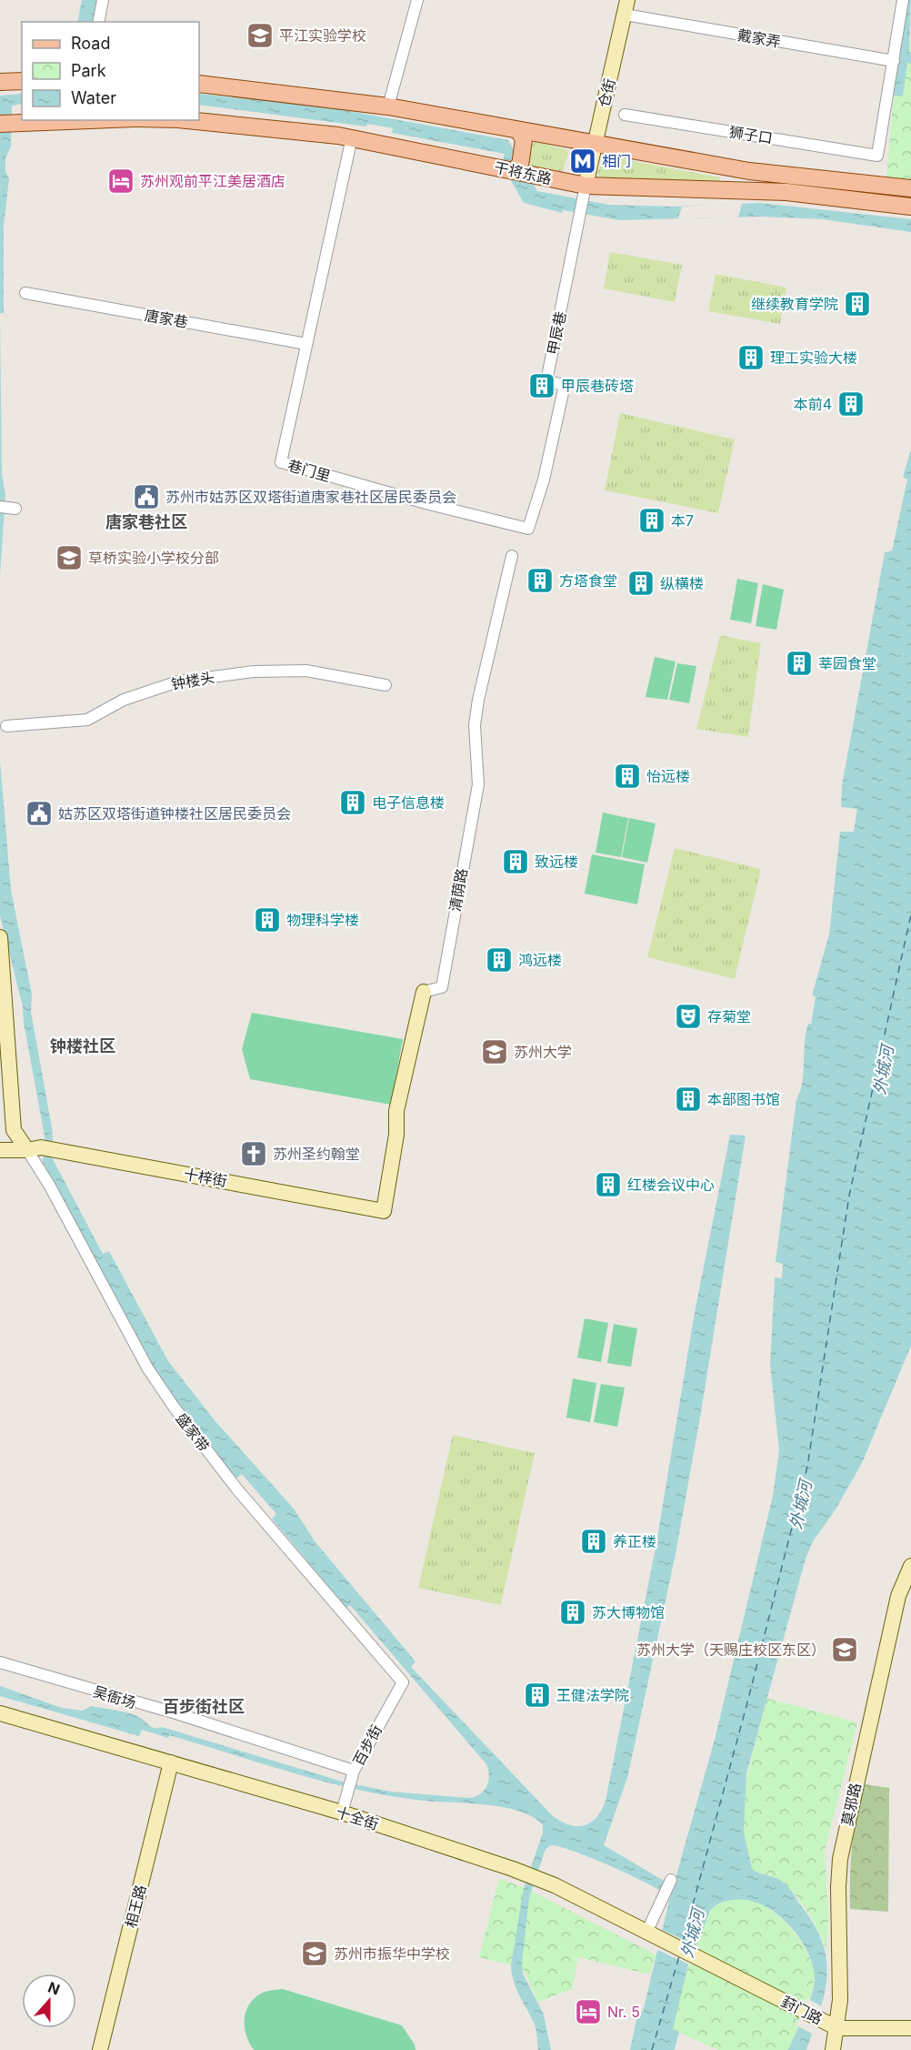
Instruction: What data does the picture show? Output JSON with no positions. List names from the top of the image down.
{
  "streets": {
    "main road": [
      "仓街",
      "干将东路",
      "清荫路",
      "十梓街",
      "莫邪路",
      "十全街",
      "相王路",
      "葑门路"
    ],
    "street": [
      "戴家弄",
      "狮子口",
      "唐家巷",
      "甲辰巷",
      "巷门里",
      "钟楼头",
      "盛家带",
      "吴衙场",
      "百步街"
    ]
  },
  "crossings": [
    ["戴家弄", "仓街"],
    ["戴家弄", "狮子口"],
    ["仓街", "干将东路"],
    ["仓街", "甲辰巷"],
    ["干将东路", "甲辰巷"],
    ["唐家巷", "巷门里"],
    ["甲辰巷", "巷门里"],
    ["清荫路", "十梓街"],
    ["十梓街", "盛家带"],
    ["盛家带", "百步街"],
    ["吴衙场", "百步街"],
    ["百步街", "十全街"],
    ["莫邪路", "葑门路"],
    ["十全街", "相王路"],
    ["十全街", "葑门路"]
  ],
  "districts": ["唐家巷社区", "钟楼社区", "百步街社区"],
  "water": ["外城河"],
  "places": {
    "school or university": [
      "平江实验学校",
      "草桥实验小学校分部",
      "苏州大学",
      "苏州大学（天赐庄校区东区）",
      "苏州市振华中学校"
    ],
    "metro station": ["相门"],
    "hotel": ["苏州观前平江美居酒店", "Nr. 5"],
    "building": [
      "继续教育学院",
      "理工实验大楼",
      "甲辰巷砖塔",
      "本前4",
      "本7",
      "方塔食堂",
      "纵横楼",
      "莘园食堂",
      "怡远楼",
      "电子信息楼",
      "致远楼",
      "物理科学楼",
      "鸿远楼",
      "本部图书馆",
      "红楼会议中心",
      "养正楼",
      "苏大博物馆",
      "王健法学院"
    ],
    "public building": ["苏州市姑苏区双塔街道唐家巷社区居民委员会", "姑苏区双塔街道钟楼社区居民委员会"],
    "theatre": ["存菊堂"],
    "church": ["苏州圣约翰堂"]
  },
  "legend": ["Road", "Park", "Water"],
  "north": "top"
}
